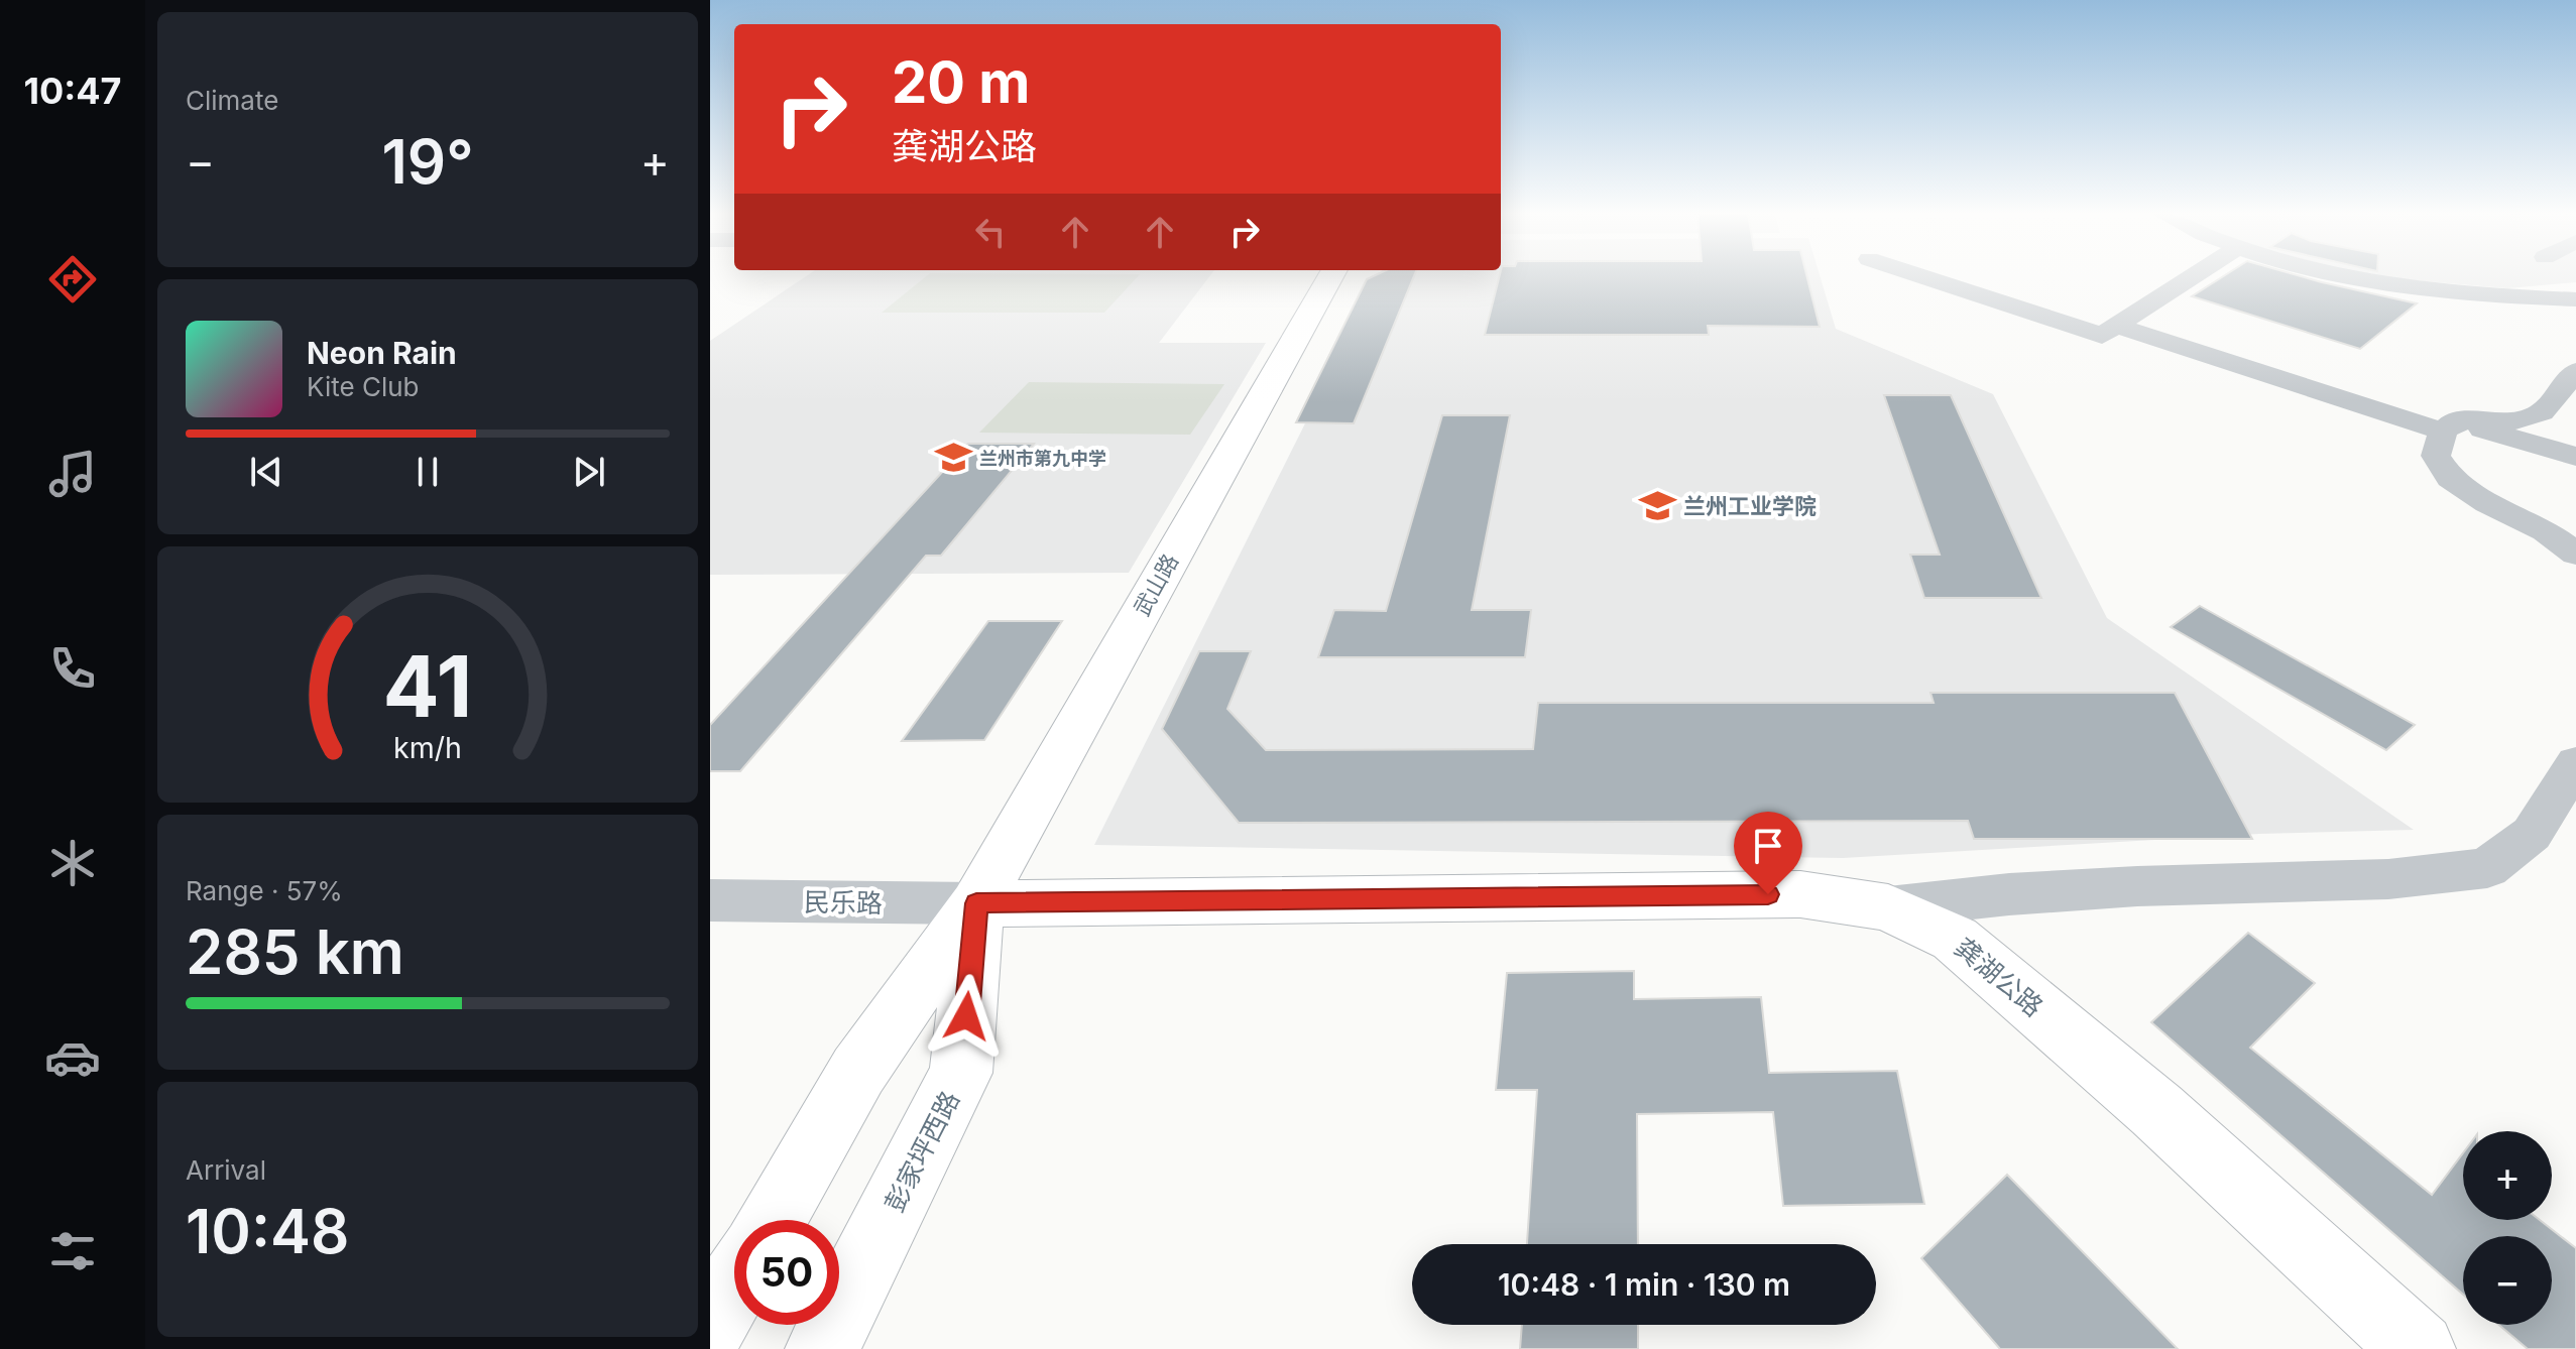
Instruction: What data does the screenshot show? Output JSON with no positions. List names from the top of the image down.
{
  "streets": {
    "main road": ["武山路", "龚湖公路", "彭家坪西路"],
    "street": ["民乐路"]
  },
  "crossings": [
    ["武山路", "民乐路"],
    ["武山路", "龚湖公路"],
    ["武山路", "彭家坪西路"],
    ["民乐路", "龚湖公路"],
    ["民乐路", "彭家坪西路"],
    ["龚湖公路", "彭家坪西路"]
  ],
  "places": {
    "school or university": ["兰州市第九中学", "兰州工业学院"]
  },
  "page": {
    "tabs": "10:47",
    "tile": [
      "Climate",
      ["Range · 57%", "285 km"],
      ["Arrival", "10:48"]
    ],
    "turn": ["20 m", "龚湖公路"],
    "heat": ["−", "19°", "+"],
    "song": ["Neon Rain", "Kite Club"],
    "map_buttons": ["+", "−"],
    "limit": "50",
    "trip": "10:48 · 1 min · 130 m",
    "gauge": ["41", "km/h"]
  }
}
